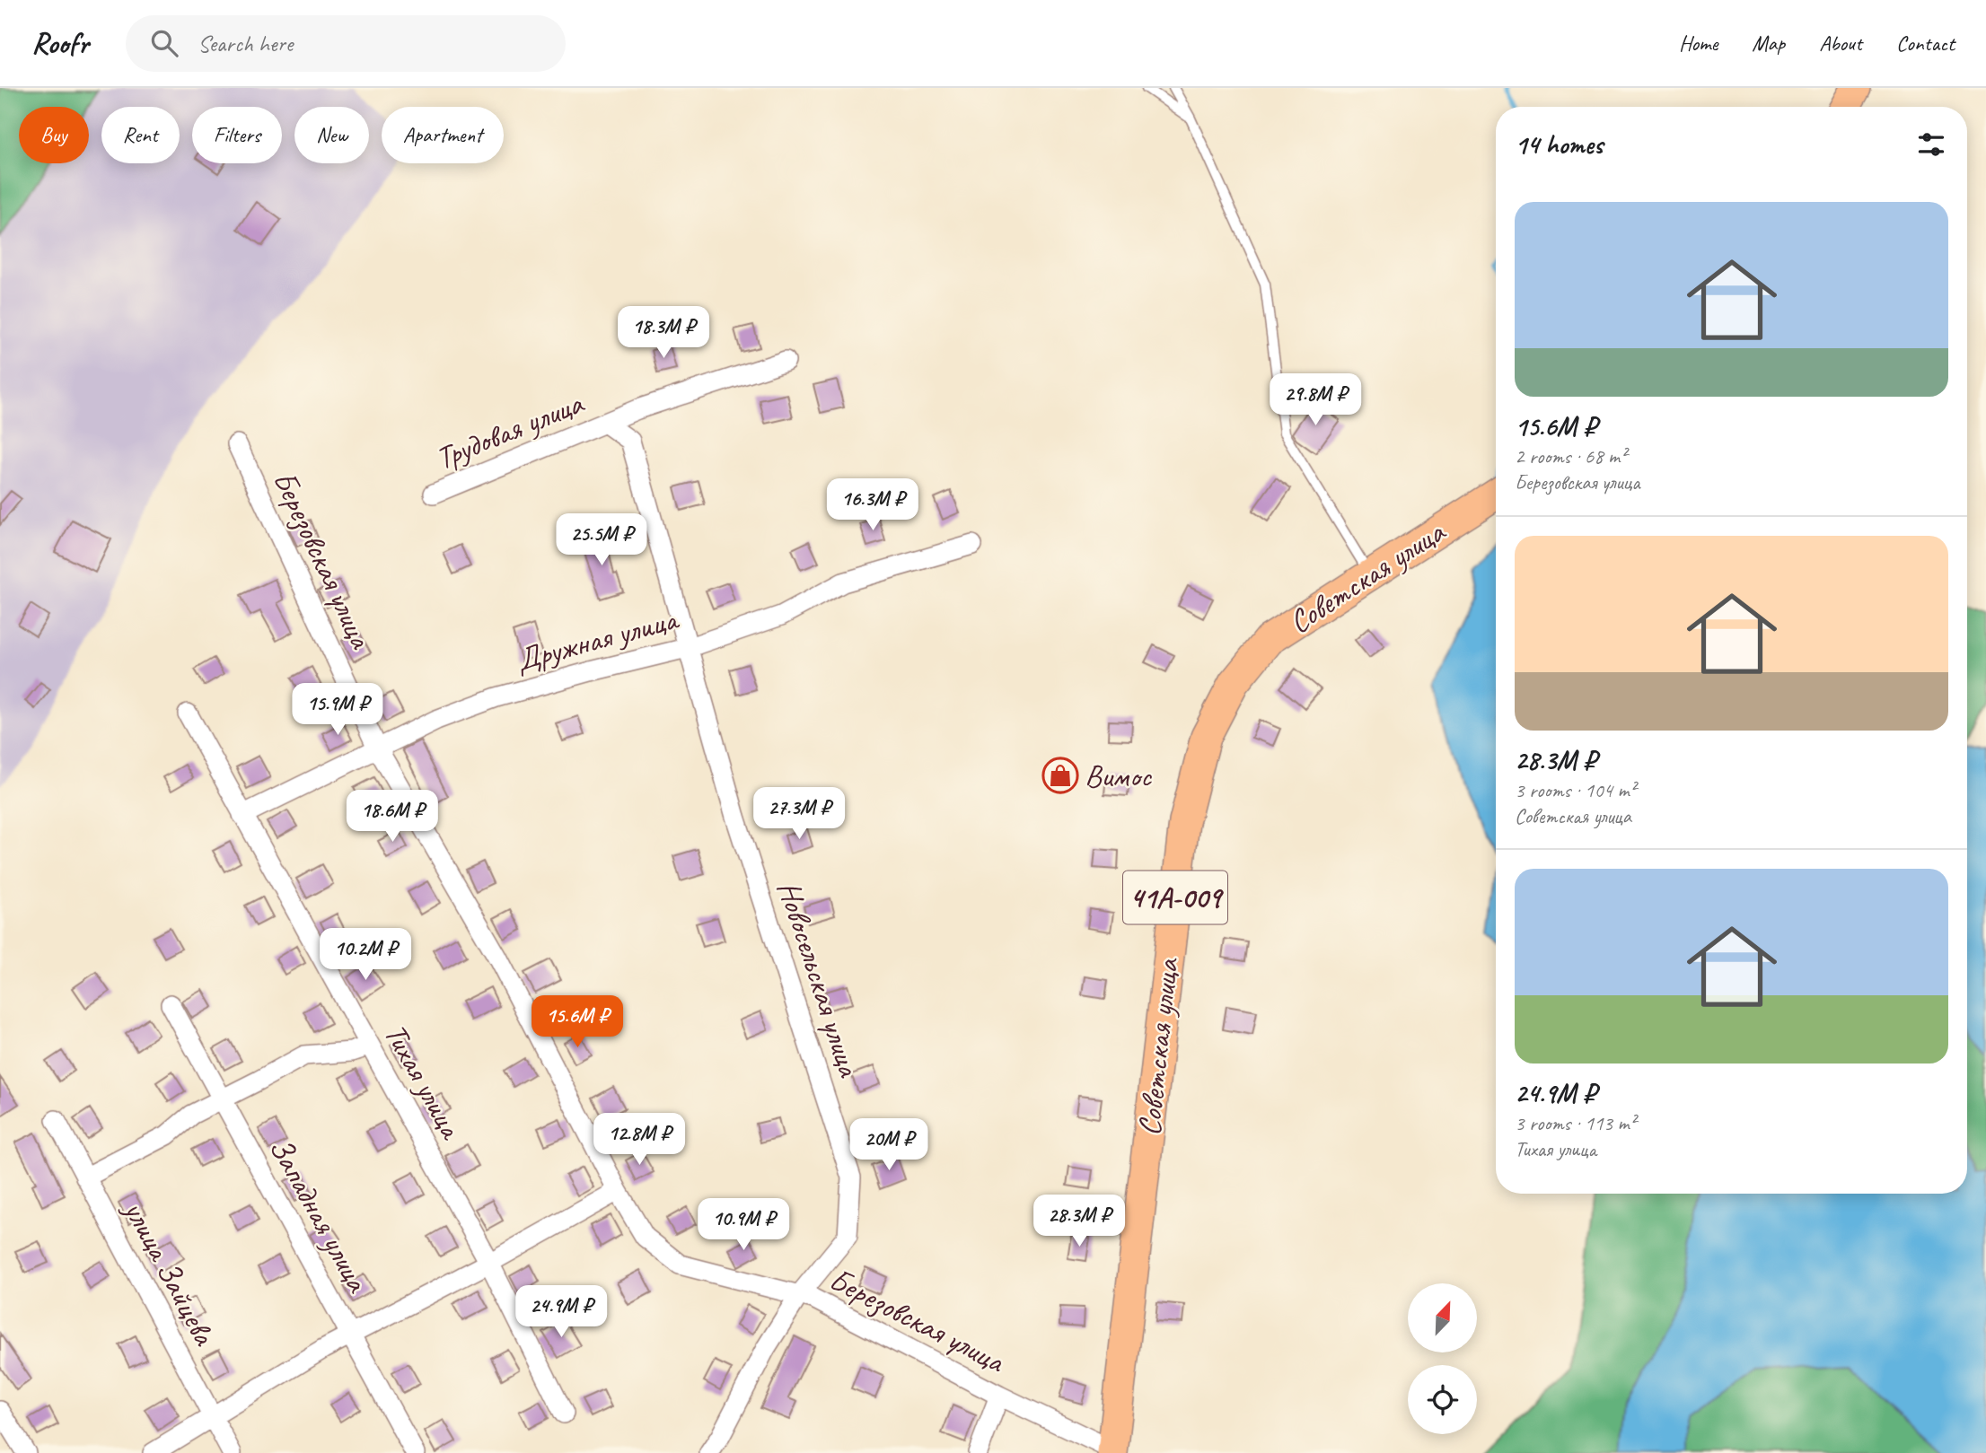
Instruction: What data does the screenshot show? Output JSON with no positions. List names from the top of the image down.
{
  "streets": {
    "main road": ["Советская улица", "41А-009"],
    "street": [
      "Трудовая улица",
      "Березовская улица",
      "Дружная улица",
      "Новосельская улица",
      "Тихая улица",
      "Западная улица",
      "улица Зайцева"
    ]
  },
  "crossings": [
    ["Трудовая улица", "Новосельская улица"],
    ["Березовская улица", "Советская улица"],
    ["Березовская улица", "Дружная улица"],
    ["Березовская улица", "Новосельская улица"],
    ["Дружная улица", "Новосельская улица"],
    ["Дружная улица", "Тихая улица"]
  ],
  "places": {
    "shop": ["Вимос"]
  },
  "north": "top right",
  "page": {
    "header": "Roofr",
    "search": "Search here",
    "nav": [
      "Home",
      "Map",
      "About",
      "Contact"
    ],
    "chip": [
      "Buy",
      "Rent",
      "Filters",
      "New",
      "Apartment"
    ],
    "heading": "14 homes",
    "list": [
      {
        "name": "15.6M ₽",
        "note": "2 rooms · 68 m² · Березовская улица"
      },
      {
        "name": "28.3M ₽",
        "note": "3 rooms · 104 m² · Советская улица"
      },
      {
        "name": "24.9M ₽",
        "note": "3 rooms · 113 m² · Тихая улица"
      }
    ],
    "price": [
      "18.3M ₽",
      "29.8M ₽",
      "16.3M ₽",
      "25.5M ₽",
      "15.9M ₽",
      "27.3M ₽",
      "18.6M ₽",
      "10.2M ₽",
      "15.6M ₽",
      "12.8M ₽",
      "20M ₽",
      "28.3M ₽",
      "10.9M ₽",
      "24.9M ₽"
    ]
  }
}
